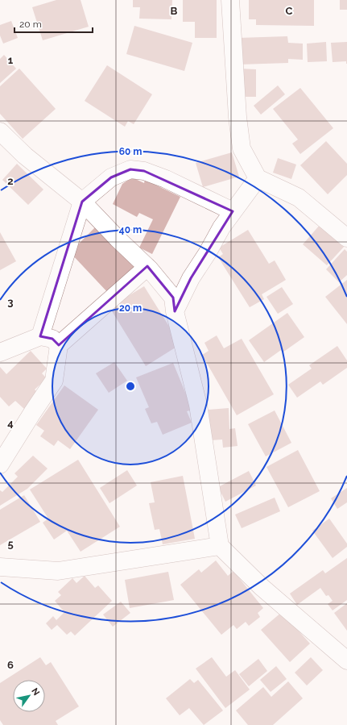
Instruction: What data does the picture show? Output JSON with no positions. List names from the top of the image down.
{
  "scale_bar": "20 m",
  "north": "top right",
  "grid": {
    "columns": ["B", "C"],
    "rows": [
      "1",
      "2",
      "3",
      "4",
      "5",
      "6"
    ]
  },
  "rings": ["60 m", "40 m", "20 m"]
}
